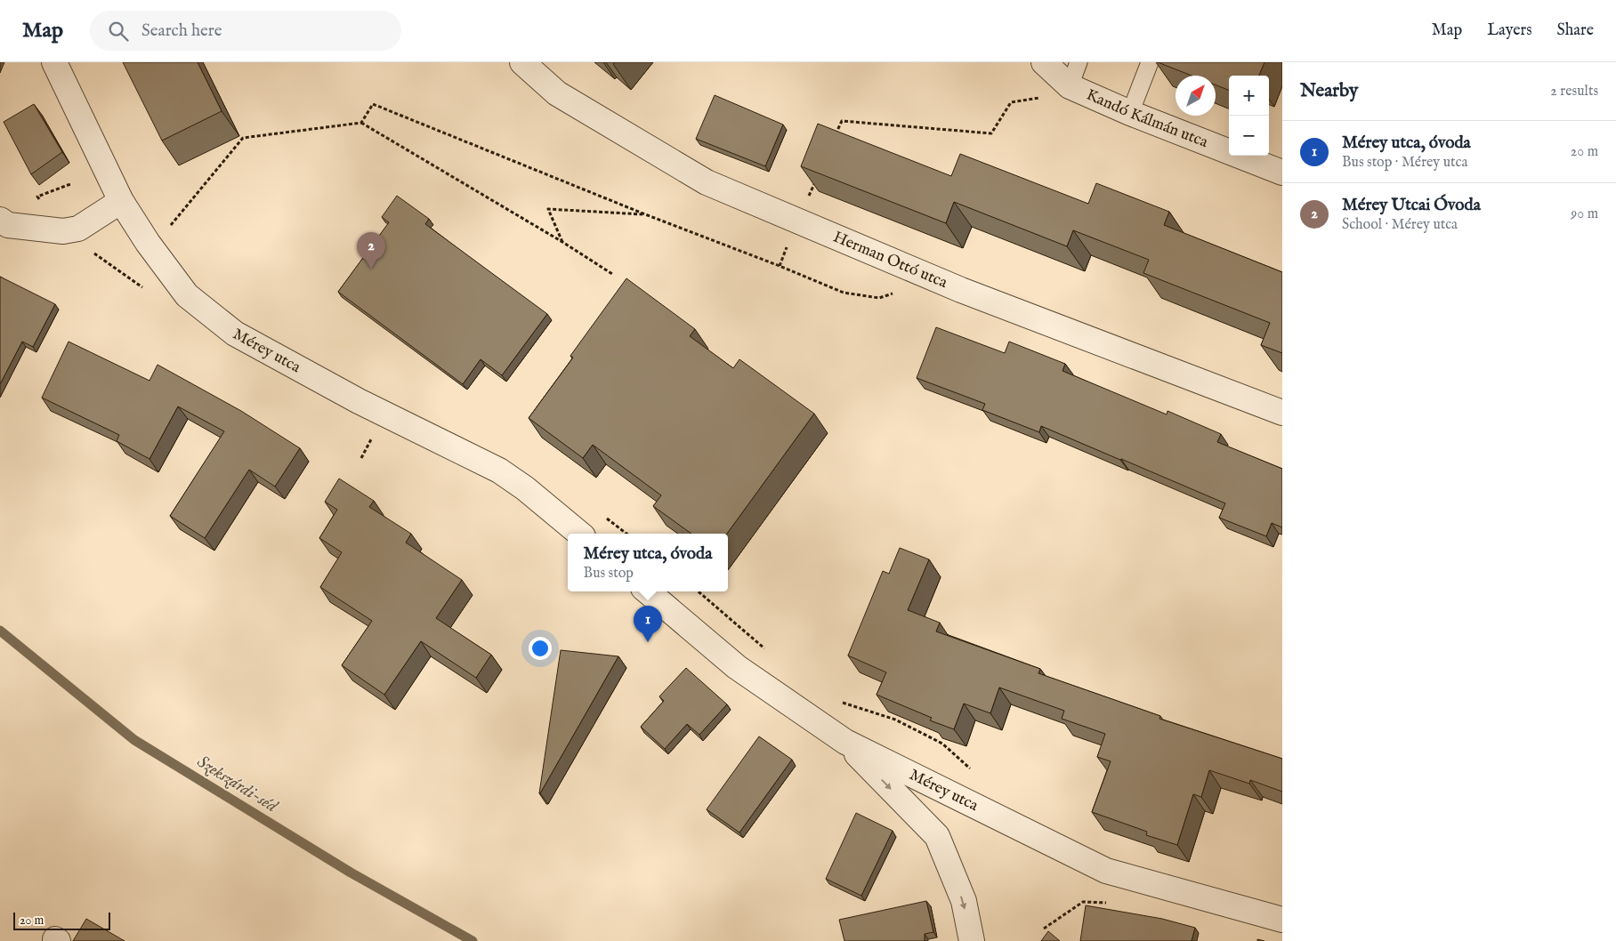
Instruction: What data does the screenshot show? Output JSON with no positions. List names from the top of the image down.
{
  "streets": {
    "street": ["Kandó Kálmán utca", "Herman Ottó utca", "Mérey utca"]
  },
  "water": ["Szekszárdi-séd"],
  "scale_bar": "20 m",
  "north": "top right",
  "page": {
    "header": "Map",
    "search": "Search here",
    "nav": ["Map", "Layers", "Share"],
    "heading": ["Nearby", "2 results"],
    "map_buttons": ["+", "−"],
    "list": [
      {
        "mark": "1",
        "name": "Mérey utca, óvoda",
        "note": "Bus stop · Mérey utca",
        "value": "20 m"
      },
      {
        "mark": "2",
        "name": "Mérey Utcai Óvoda",
        "note": "School · Mérey utca",
        "value": "90 m"
      }
    ],
    "pins": ["2", "1"],
    "popup": ["Mérey utca, óvoda", "Bus stop"],
    "scale": "20 m"
  }
}
